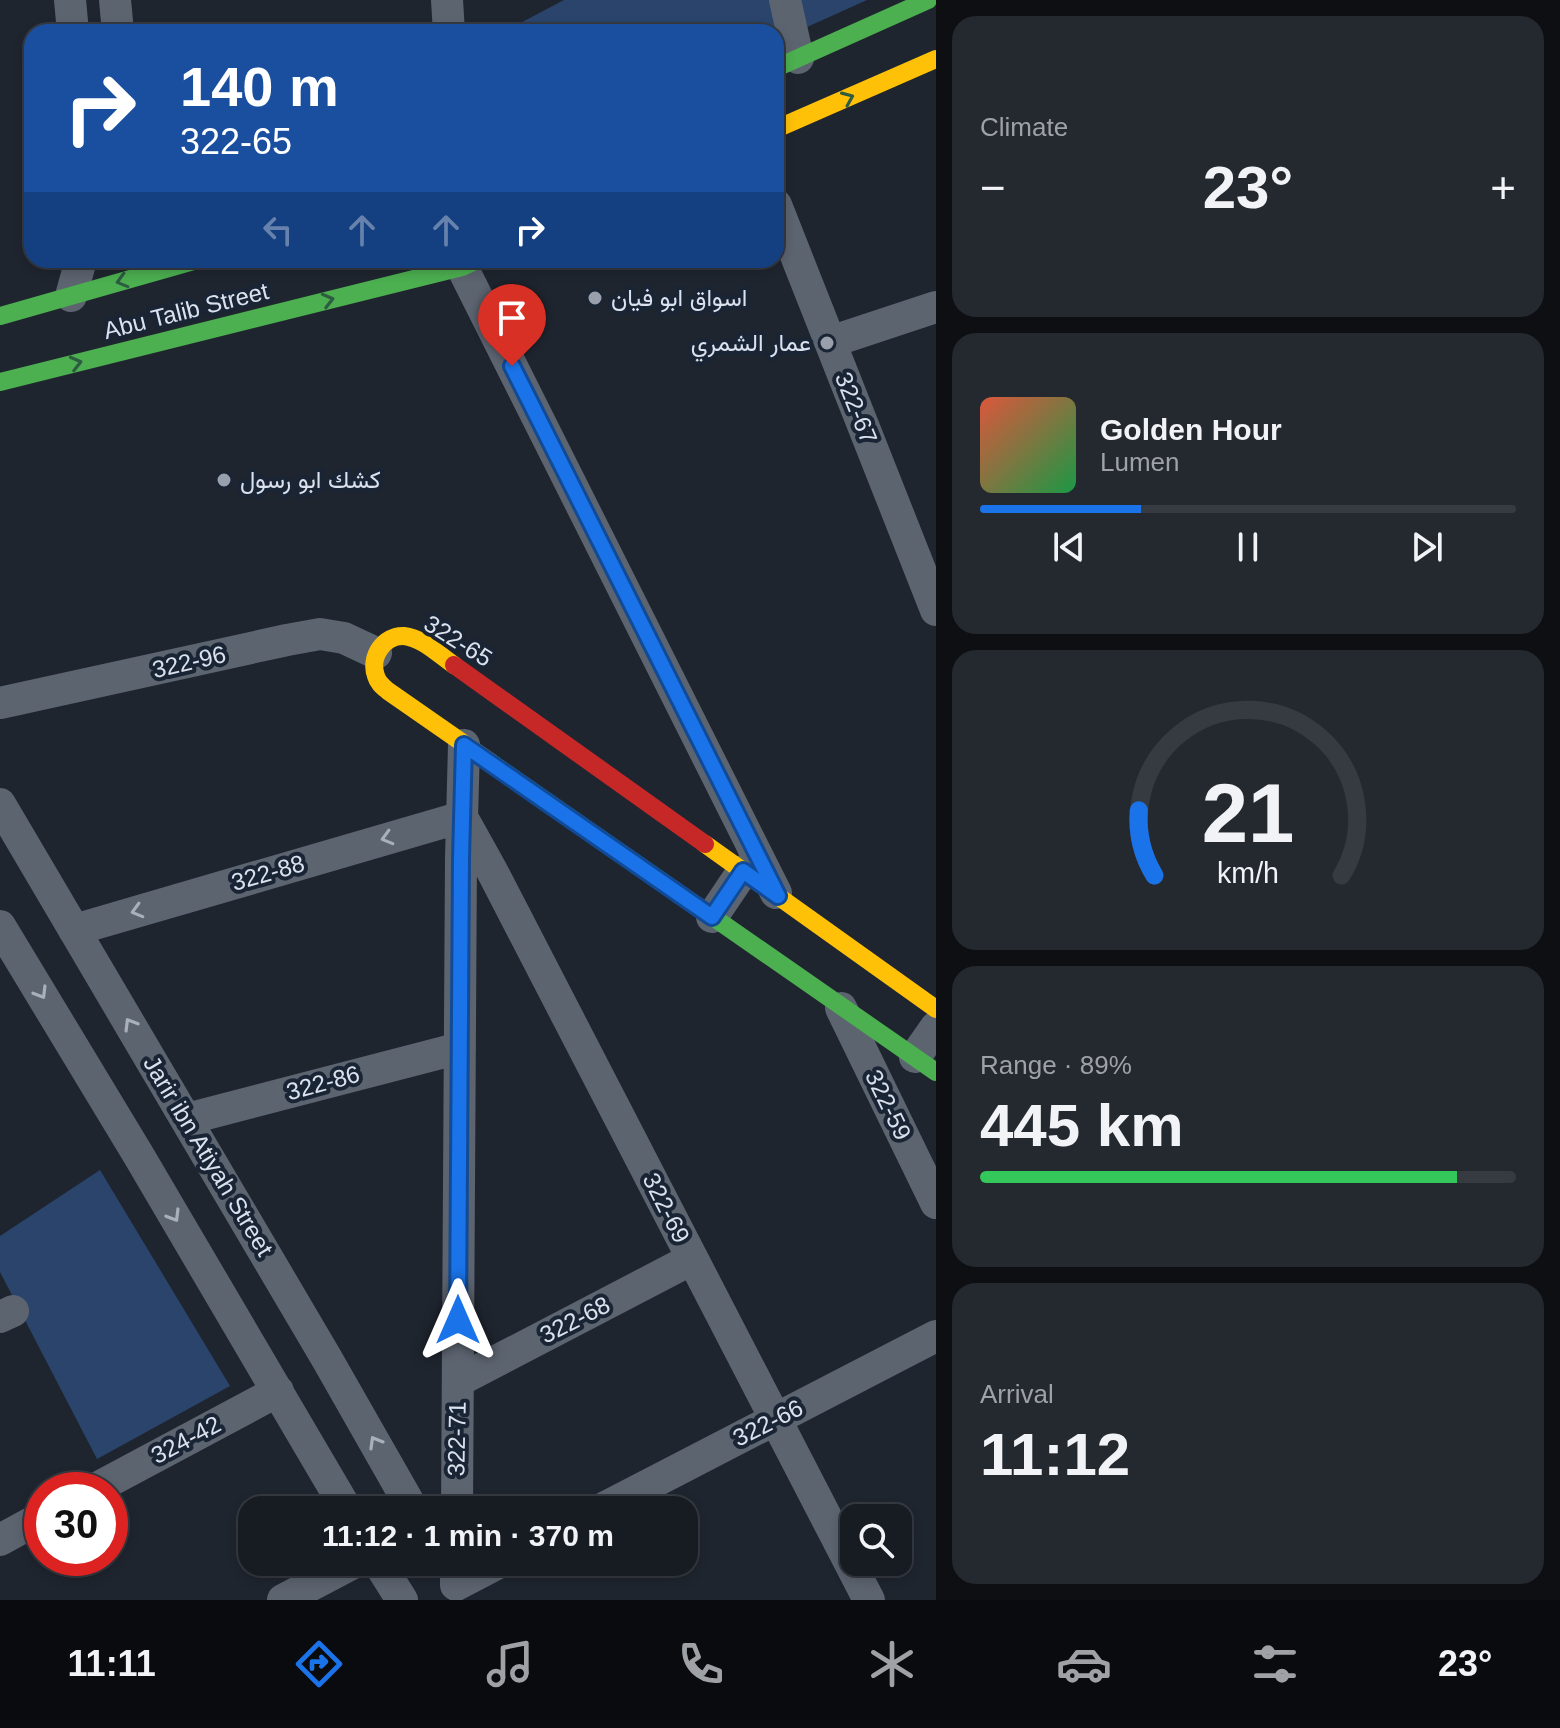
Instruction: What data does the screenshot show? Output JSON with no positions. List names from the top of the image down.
{
  "streets": {
    "street": [
      "Abu Talib Street",
      "322-67",
      "322-65",
      "322-96",
      "322-88",
      "322-86",
      "322-59",
      "Jarir ibn Atiyah Street",
      "322-69",
      "322-68",
      "322-66",
      "322-71",
      "324-42"
    ]
  },
  "crossings": [
    ["322-65", "322-96"],
    ["322-88", "Jarir ibn Atiyah Street"],
    ["322-88", "322-69"],
    ["322-88", "322-71"],
    ["322-86", "Jarir ibn Atiyah Street"],
    ["322-86", "322-71"],
    ["322-69", "322-68"],
    ["322-69", "322-66"],
    ["322-69", "322-71"],
    ["322-68", "322-71"]
  ],
  "one_way": ["322-88"],
  "places": ["اسواق ابو فيان", "عمار الشمري", "كشك ابو رسول"],
  "page": {
    "tile": [
      "Climate",
      ["Range · 89%", "445 km"],
      ["Arrival", "11:12"]
    ],
    "turn": ["140 m", "322-65"],
    "heat": ["−", "23°", "+"],
    "song": ["Golden Hour", "Lumen"],
    "limit": "30",
    "trip": "11:12 · 1 min · 370 m",
    "tabs": ["11:11", "23°"],
    "gauge": ["21", "km/h"]
  }
}
